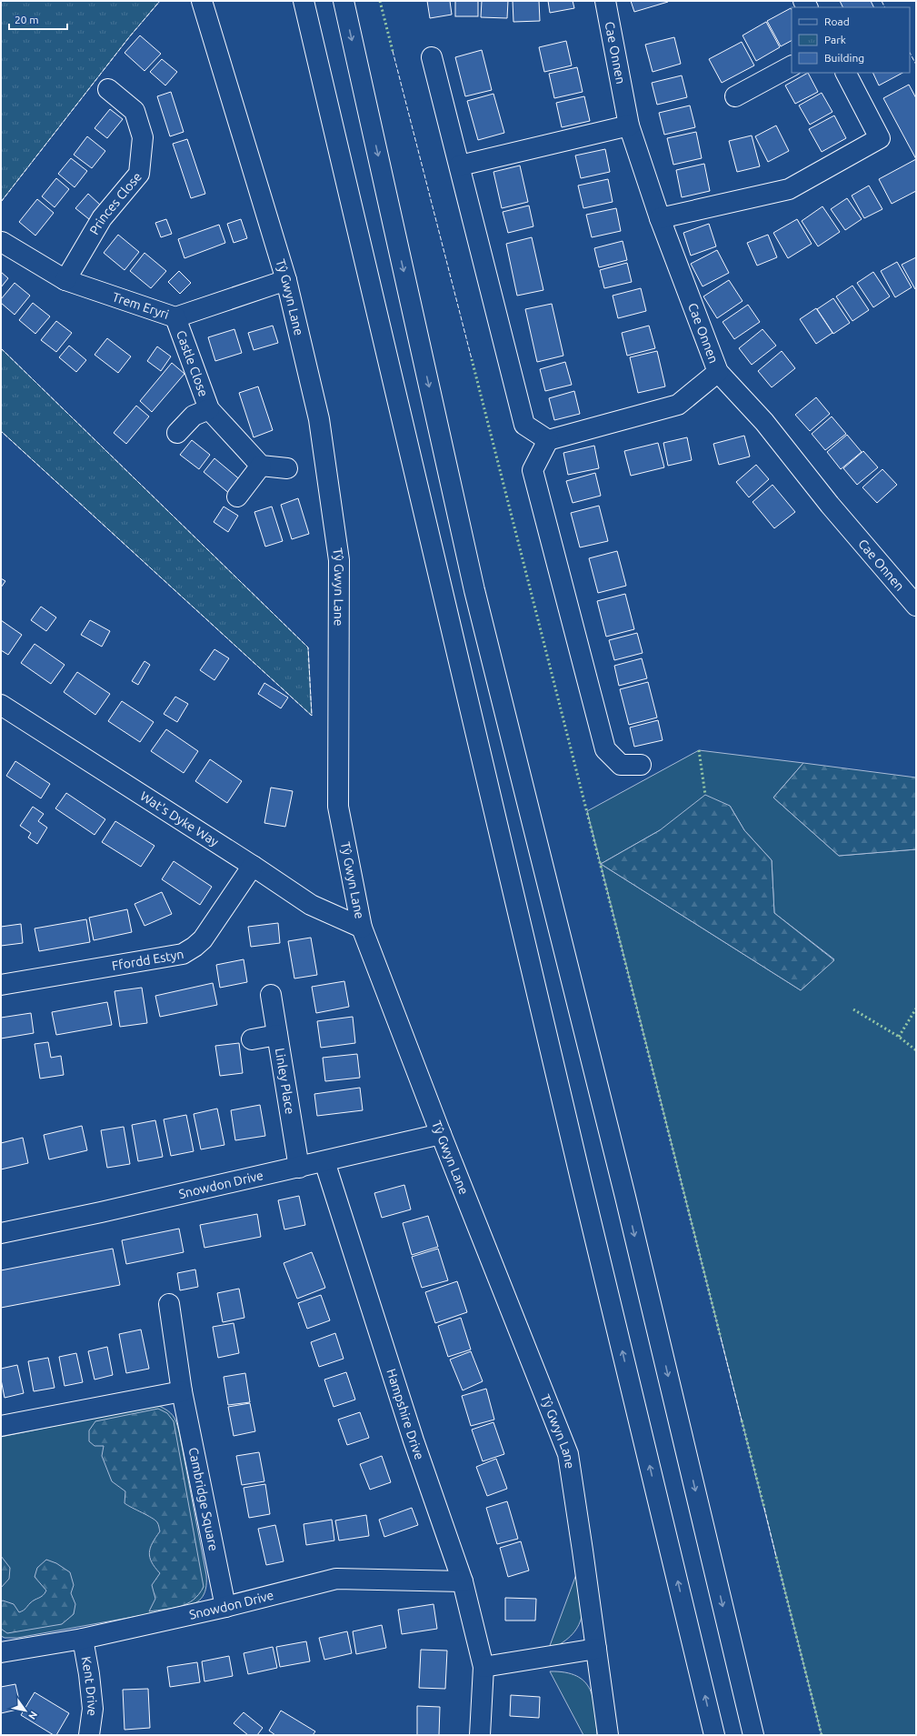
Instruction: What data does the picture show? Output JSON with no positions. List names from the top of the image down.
{
  "streets": {
    "main road": [
      "Cae Onnen",
      "Princes Close",
      "Tŷ Gwyn Lane",
      "Trem Eryri",
      "Castle Close",
      "Wat's Dyke Way",
      "Ffordd Estyn",
      "Linley Place",
      "Snowdon Drive",
      "Hampshire Drive",
      "Cambridge Square",
      "Kent Drive"
    ]
  },
  "crossings": [
    ["Princes Close", "Trem Eryri"],
    ["Tŷ Gwyn Lane", "Trem Eryri"],
    ["Tŷ Gwyn Lane", "Wat's Dyke Way"],
    ["Tŷ Gwyn Lane", "Snowdon Drive"],
    ["Trem Eryri", "Castle Close"],
    ["Wat's Dyke Way", "Ffordd Estyn"],
    ["Linley Place", "Snowdon Drive"],
    ["Snowdon Drive", "Hampshire Drive"],
    ["Snowdon Drive", "Cambridge Square"],
    ["Snowdon Drive", "Kent Drive"]
  ],
  "legend": ["Road", "Park", "Building"],
  "scale_bar": "20 m",
  "north": "bottom right"
}
